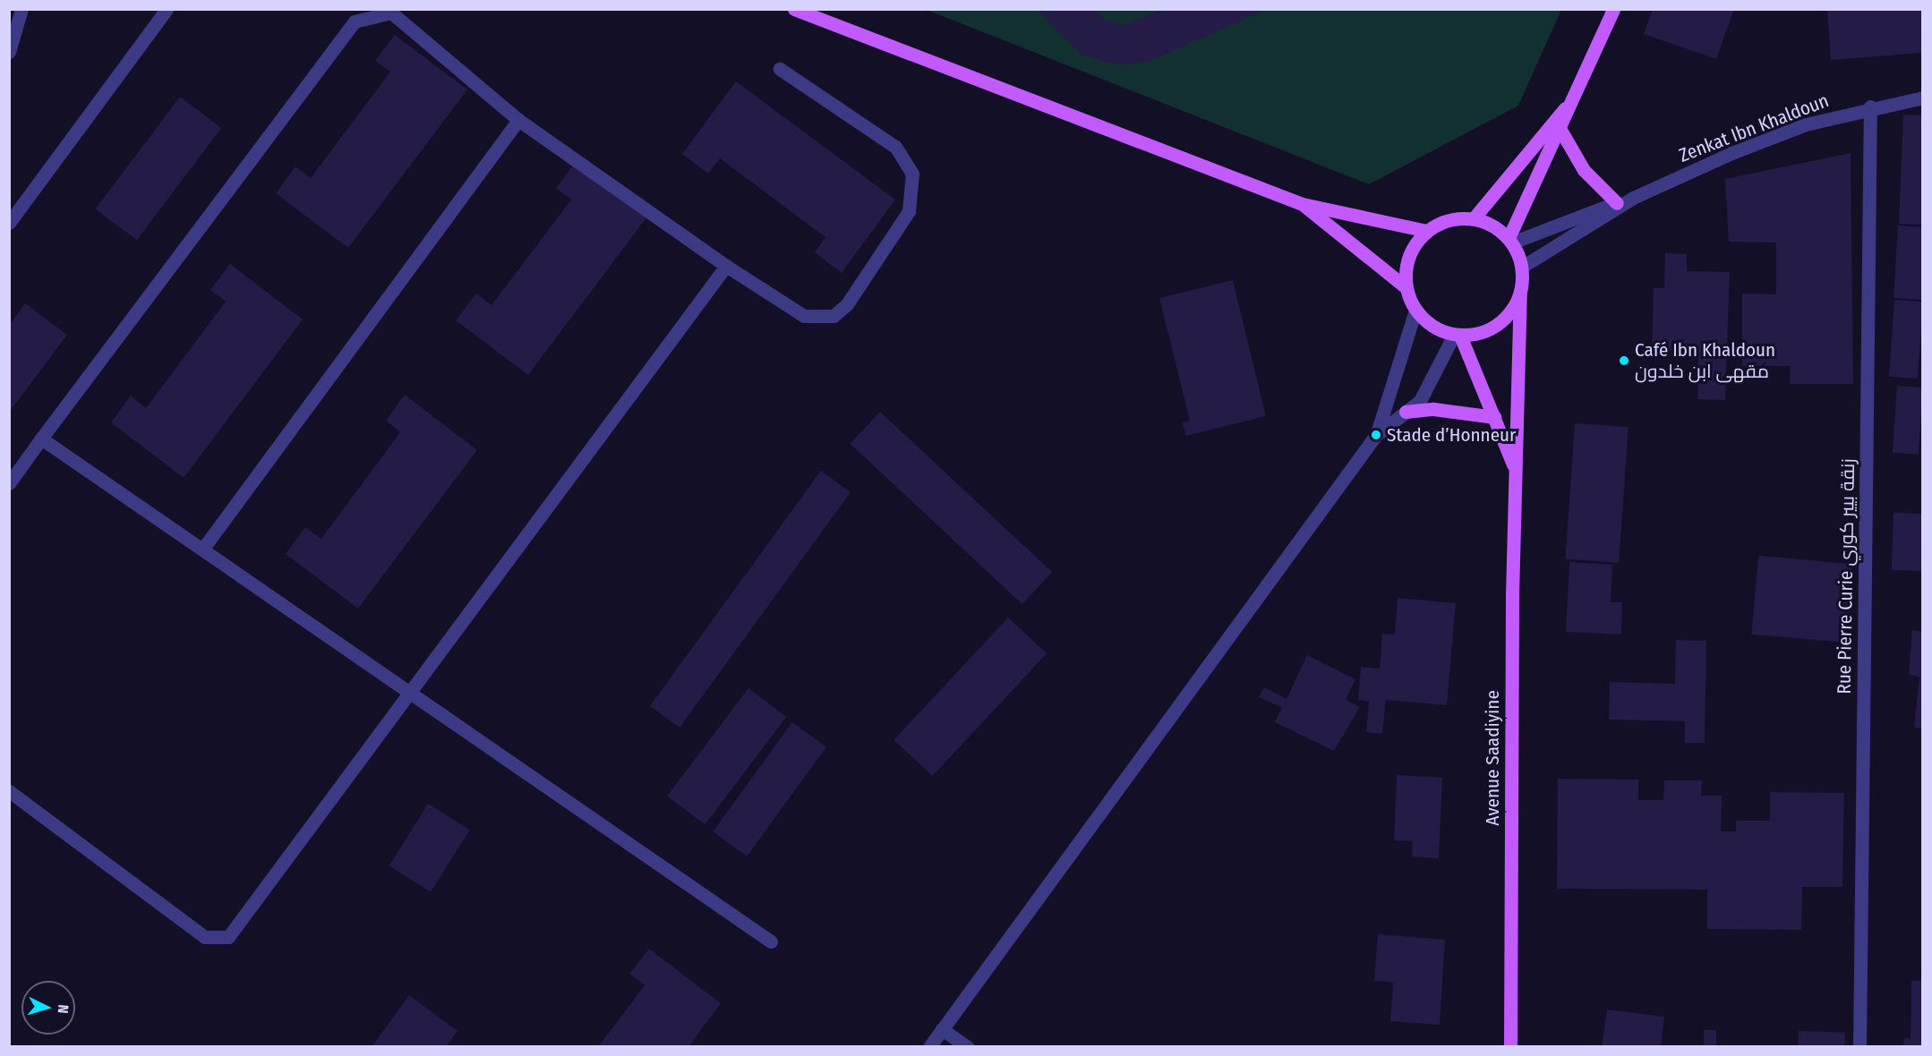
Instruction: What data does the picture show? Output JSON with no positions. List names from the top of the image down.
{
  "streets": {
    "main road": ["Avenue Saadiyine"],
    "street": ["Zenkat Ibn Khaldoun", "Rue Pierre Curie زنقة بيير كوري"]
  },
  "crossings": [
    ["Zenkat Ibn Khaldoun", "Rue Pierre Curie زنقة بيير كوري"],
    ["Zenkat Ibn Khaldoun", "Avenue Saadiyine"]
  ],
  "places": ["Café Ibn Khaldoun مقهى ابن خلدون", "Stade d’Honneur"],
  "north": "right"
}
